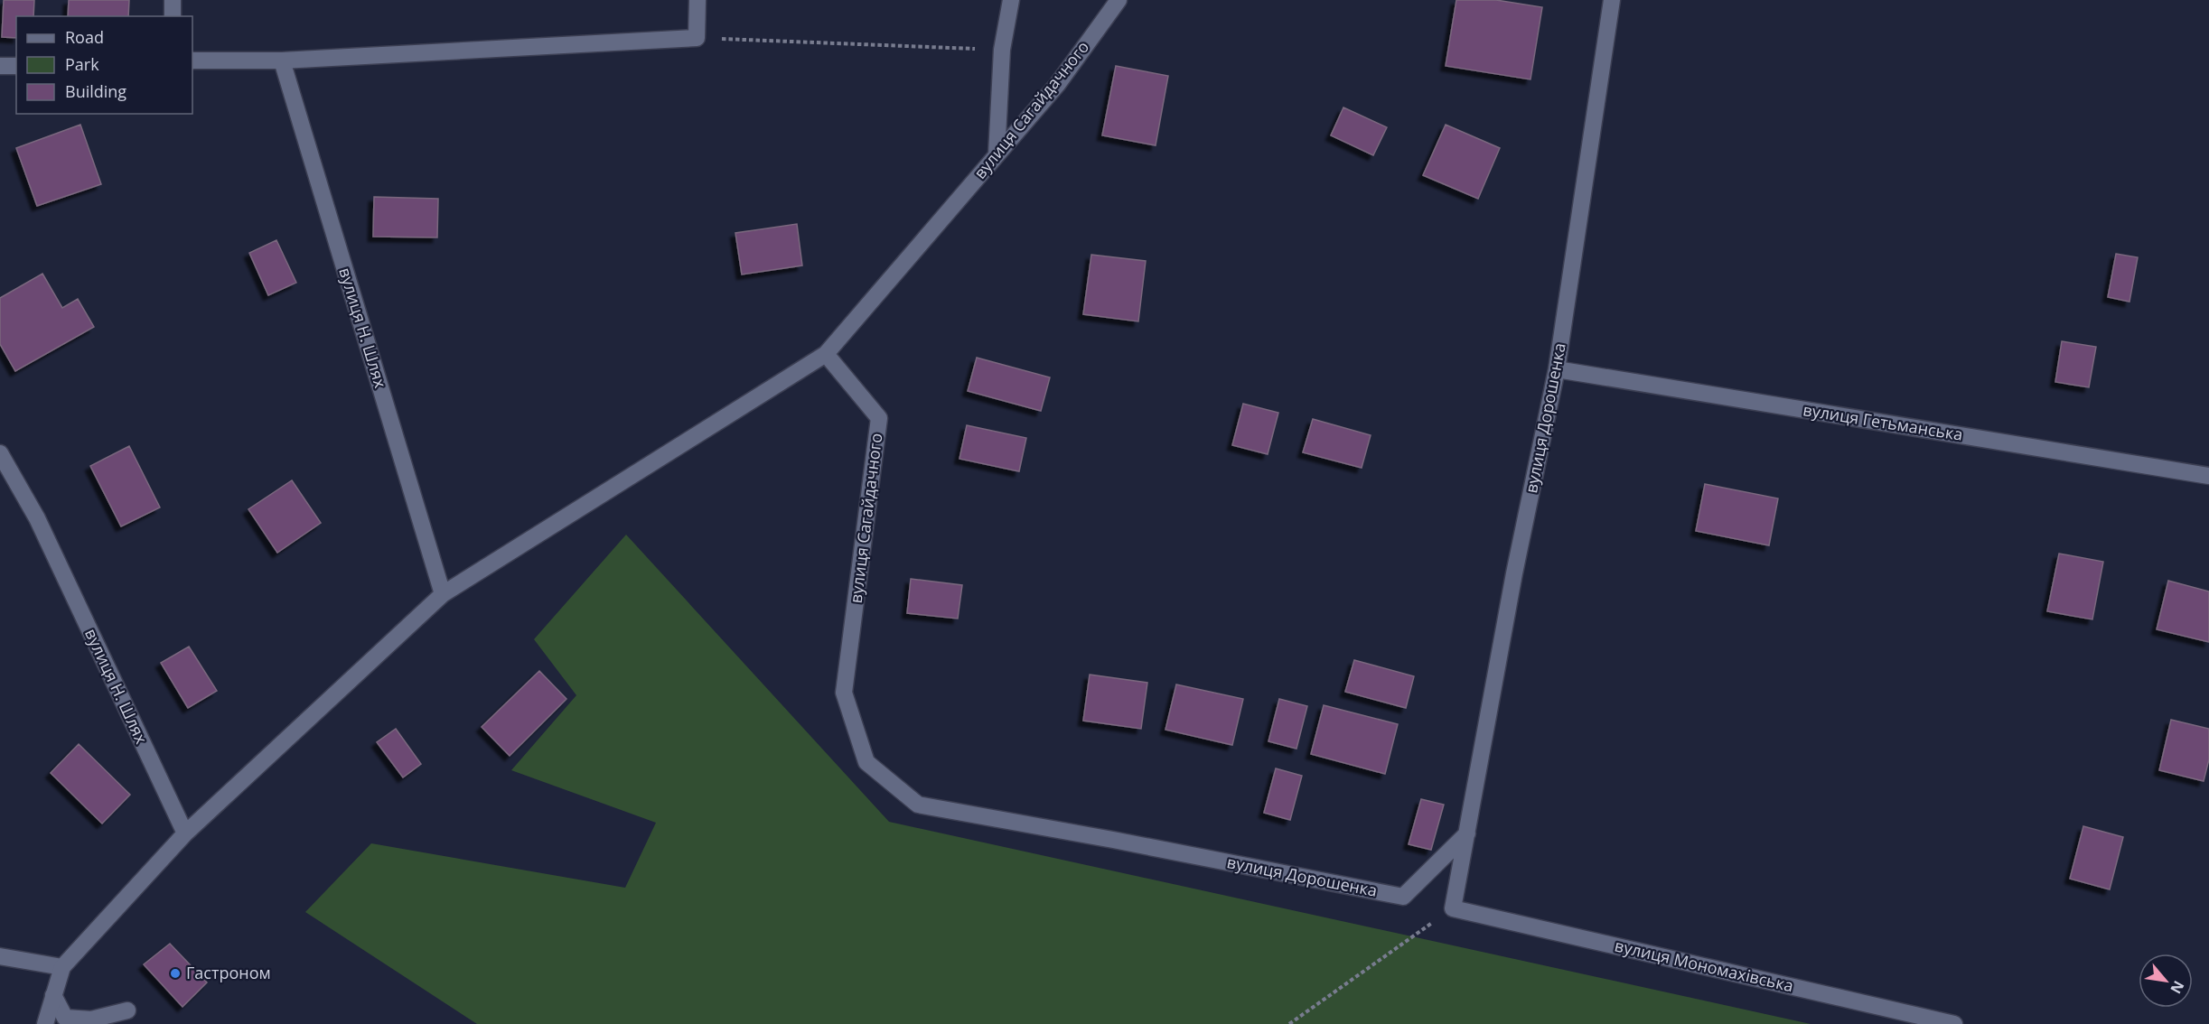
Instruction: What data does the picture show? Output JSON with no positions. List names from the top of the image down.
{
  "streets": {
    "street": [
      "вулиця Сагайдачного",
      "вулиця Н. Шлях",
      "вулиця Дорошенка",
      "вулиця Гетьманська",
      "вулиця Мономахівська"
    ]
  },
  "crossings": [
    ["вулиця Сагайдачного", "вулиця Дорошенка"],
    ["вулиця Дорошенка", "вулиця Гетьманська"],
    ["вулиця Дорошенка", "вулиця Мономахівська"]
  ],
  "places": ["Гастроном"],
  "legend": ["Road", "Park", "Building"],
  "north": "bottom right"
}
